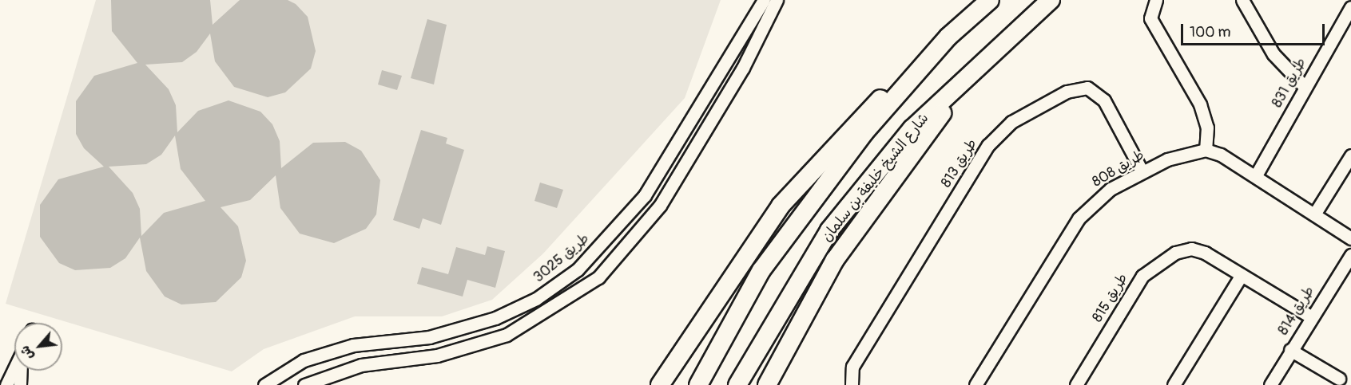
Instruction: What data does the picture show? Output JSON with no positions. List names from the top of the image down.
{
  "streets": {
    "highway": ["شارع الشيخ خليفة بن سلمان"],
    "street": [
      "طريق 831",
      "طريق 813",
      "طريق 808",
      "طريق 3025",
      "طريق 815",
      "طريق 814"
    ]
  },
  "crossings": [
    ["طريق 813", "طريق 808"],
    ["طريق 815", "طريق 814"]
  ],
  "scale_bar": "100 m",
  "north": "bottom left"
}
